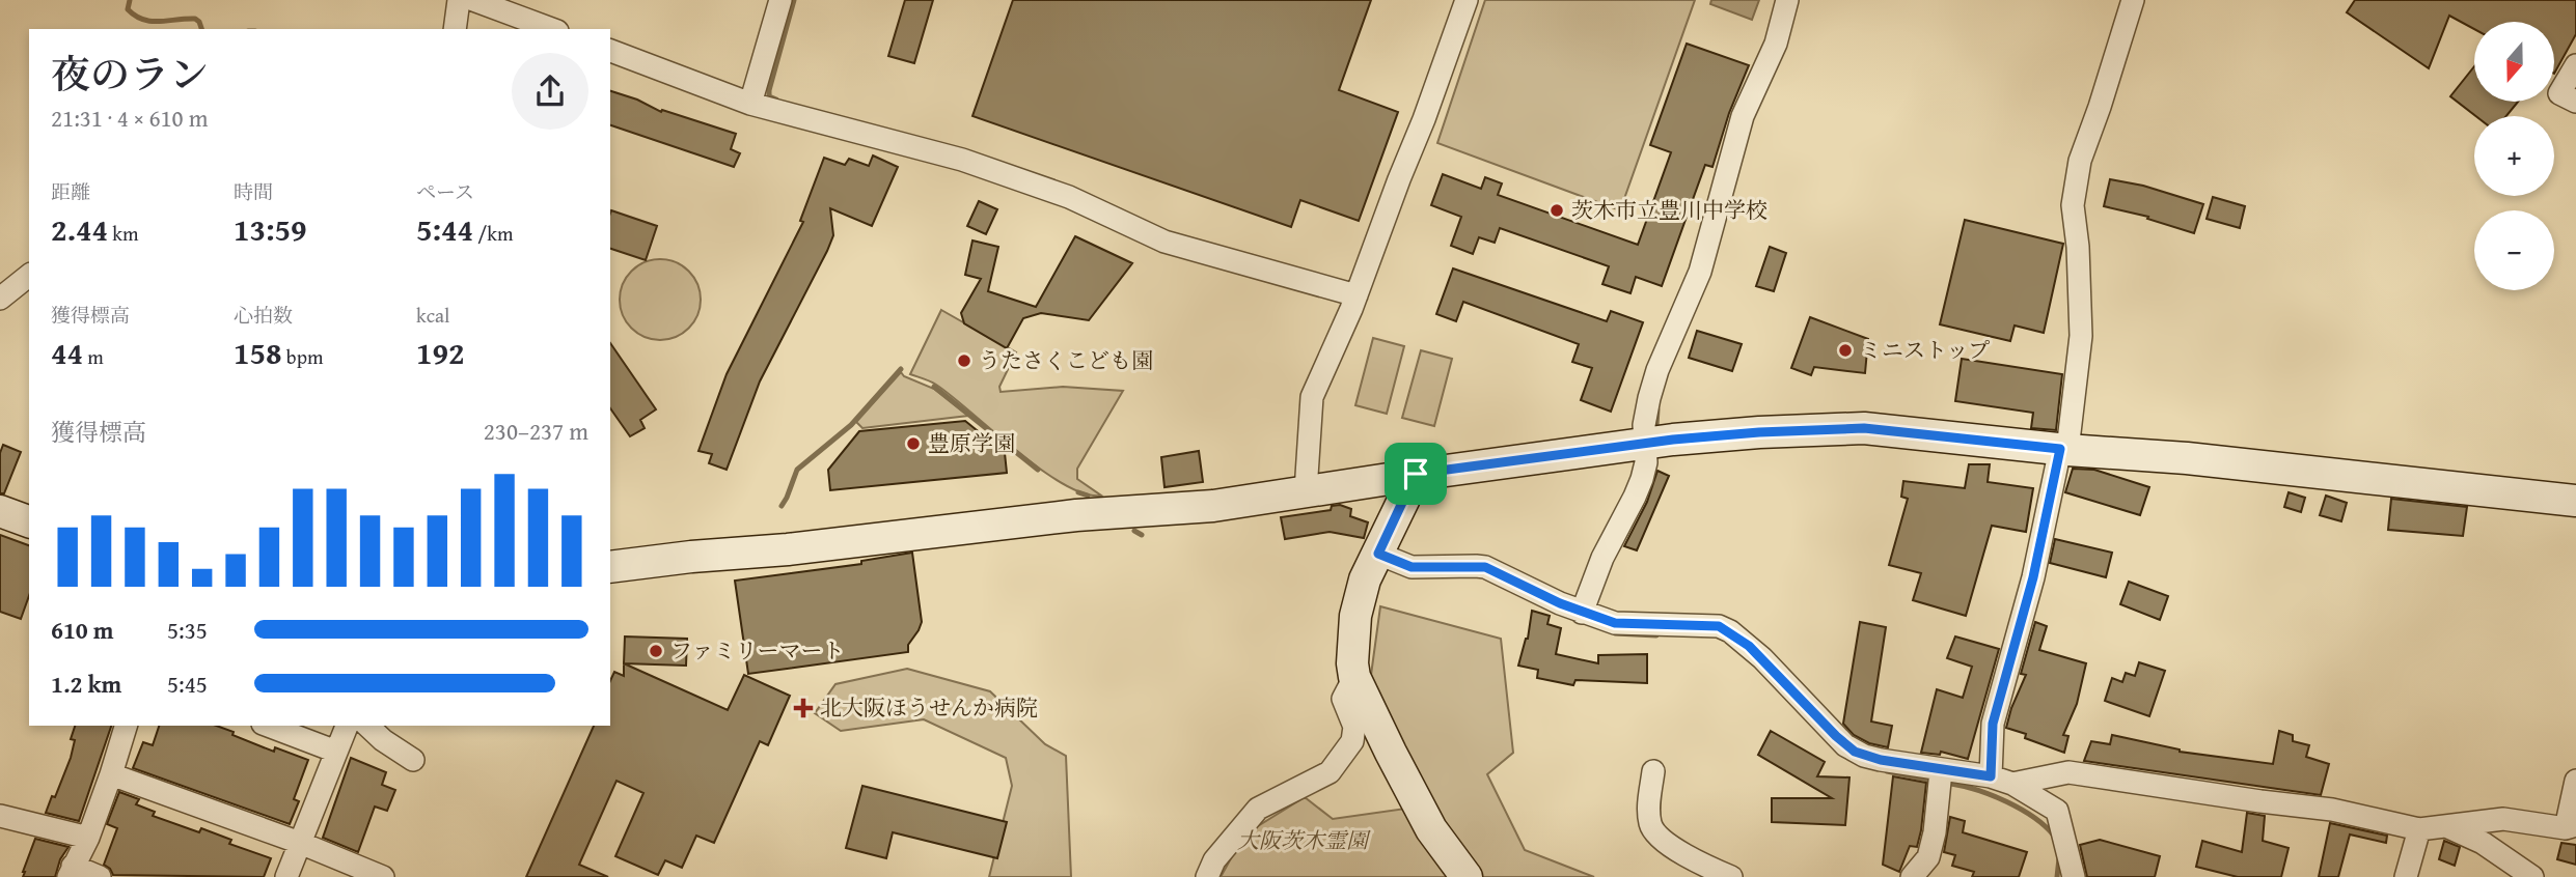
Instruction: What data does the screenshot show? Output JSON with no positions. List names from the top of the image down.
{
  "parks": ["大阪茨木霊園"],
  "places": {
    "other": [
      "茨木市立豊川中学校",
      "ミニストップ",
      "うたさくこども園",
      "豊原学園",
      "ファミリーマート"
    ],
    "health": ["北大阪ほうせんか病院"]
  },
  "north": "bottom",
  "page": {
    "map_buttons": ["+", "−"],
    "heading": ["夜のラン", "21:31 · 4 × 610 m"],
    "stats": [
      ["距離", "2.44 km"],
      ["時間", "13:59"],
      ["ペース", "5:44 /km"],
      ["獲得標高", "44 m"],
      ["心拍数", "158 bpm"],
      ["kcal", "192"]
    ],
    "chart": ["獲得標高", "230–237 m"],
    "list": [
      {
        "name": "610 m",
        "note": "5:35"
      },
      {
        "name": "1.2 km",
        "note": "5:45"
      }
    ]
  }
}
